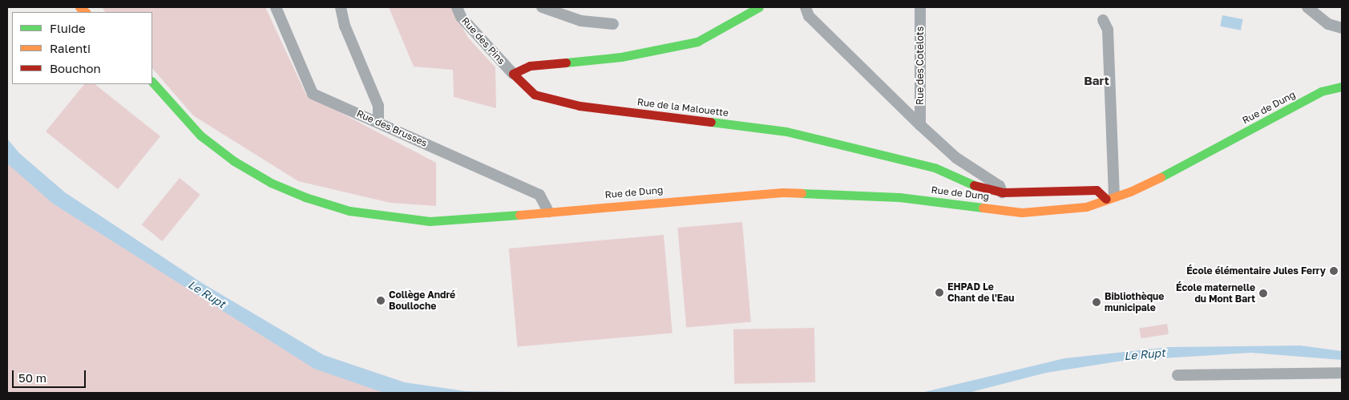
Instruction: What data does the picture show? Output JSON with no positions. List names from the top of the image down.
{
  "streets": {
    "main road": ["Rue de la Malouette", "Rue de Dung"],
    "street": ["Rue des Pins", "Rue des Cotelots", "Rue des Brusses"]
  },
  "crossings": [
    ["Rue des Pins", "Rue de la Malouette"],
    ["Rue de la Malouette", "Rue de Dung"],
    ["Rue de Dung", "Rue des Brusses"]
  ],
  "districts": ["Bart"],
  "water": ["Le Rupt"],
  "places": [
    "École élémentaire Jules Ferry",
    "EHPAD Le Chant de l'Eau",
    "École maternelle du Mont Bart",
    "Collège André Boulloche",
    "Bibliothèque municipale"
  ],
  "legend": ["Fluide", "Ralenti", "Bouchon"],
  "scale_bar": "50 m"
}
